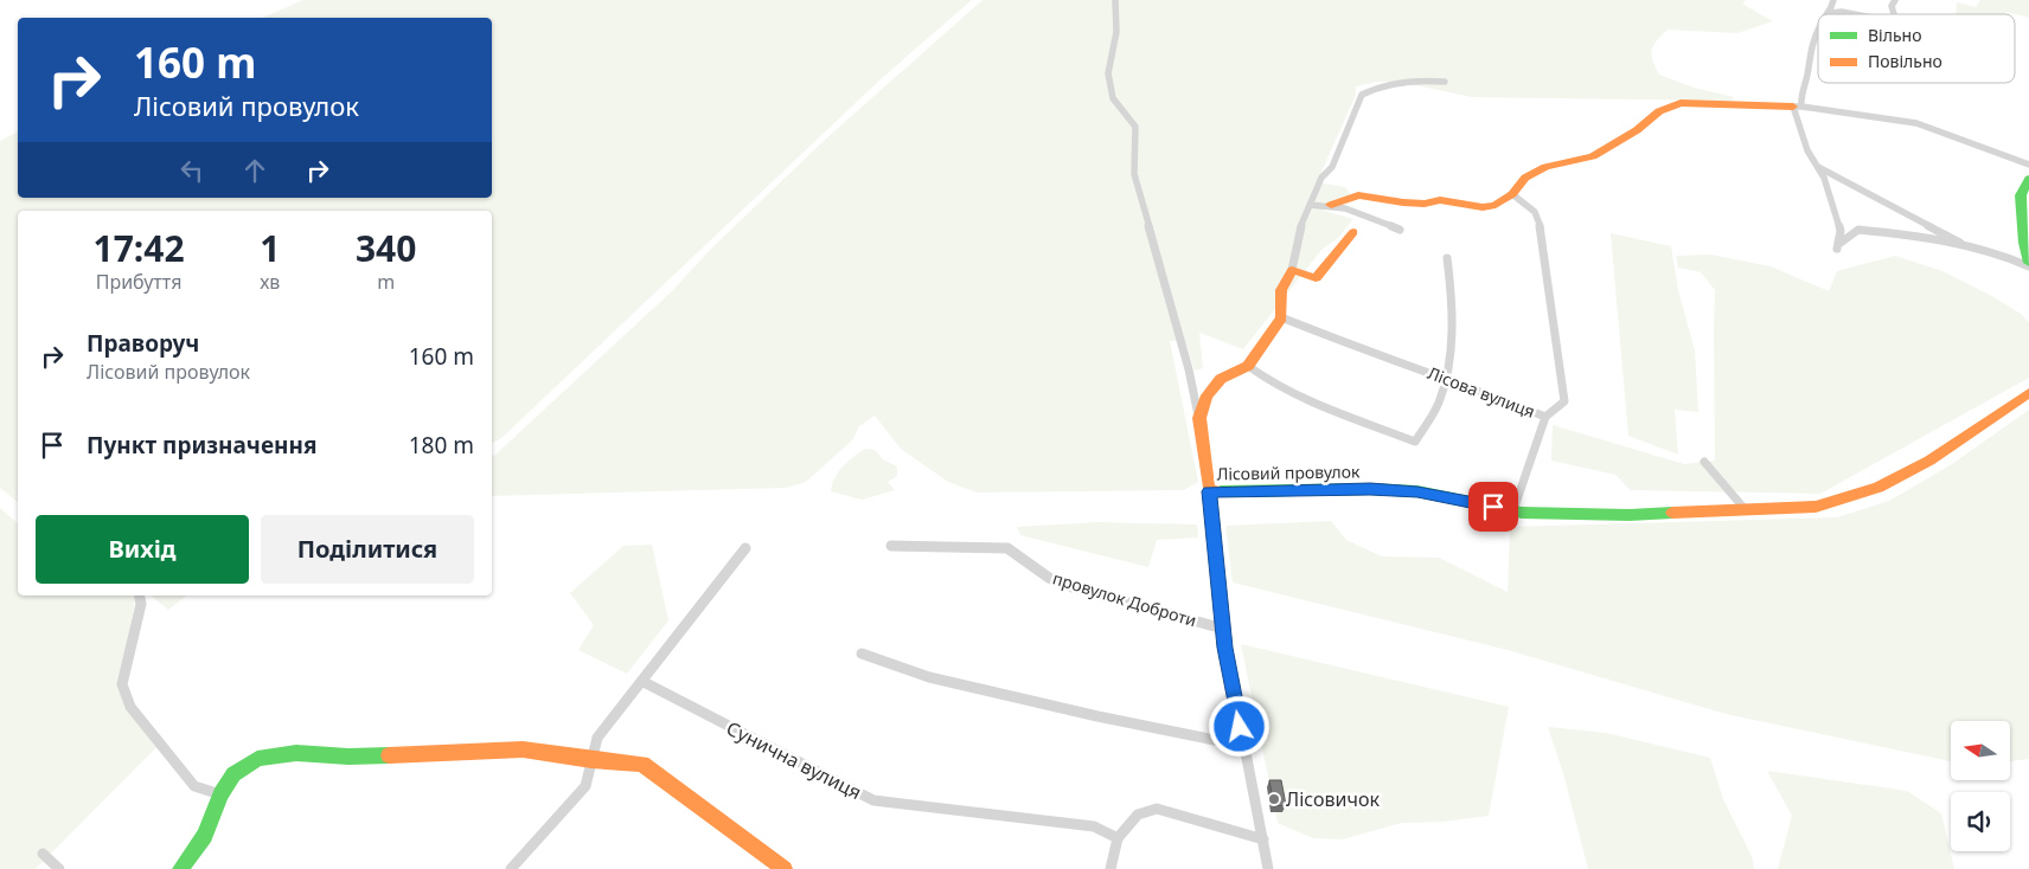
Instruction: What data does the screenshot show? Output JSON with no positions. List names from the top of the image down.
{
  "streets": {
    "street": [
      "Лісова вулиця",
      "Лісовий провулок",
      "провулок Доброти",
      "Сунична вулиця"
    ]
  },
  "crossings": [
    ["Лісова вулиця", "Лісовий провулок"],
    ["Лісовий провулок", "провулок Доброти"]
  ],
  "places": ["Лісовичок"],
  "legend": ["Вільно", "Повільно"],
  "north": "left",
  "page": {
    "turn": ["160 m", "Лісовий провулок"],
    "eta": [
      "17:42",
      "Прибуття",
      "1",
      "хв",
      "340",
      "m"
    ],
    "list": [
      {
        "name": "Праворуч",
        "note": "Лісовий провулок",
        "value": "160 m"
      },
      {
        "name": "Пункт призначення",
        "value": "180 m"
      }
    ],
    "buttons": ["Вихід", "Поділитися"]
  }
}
